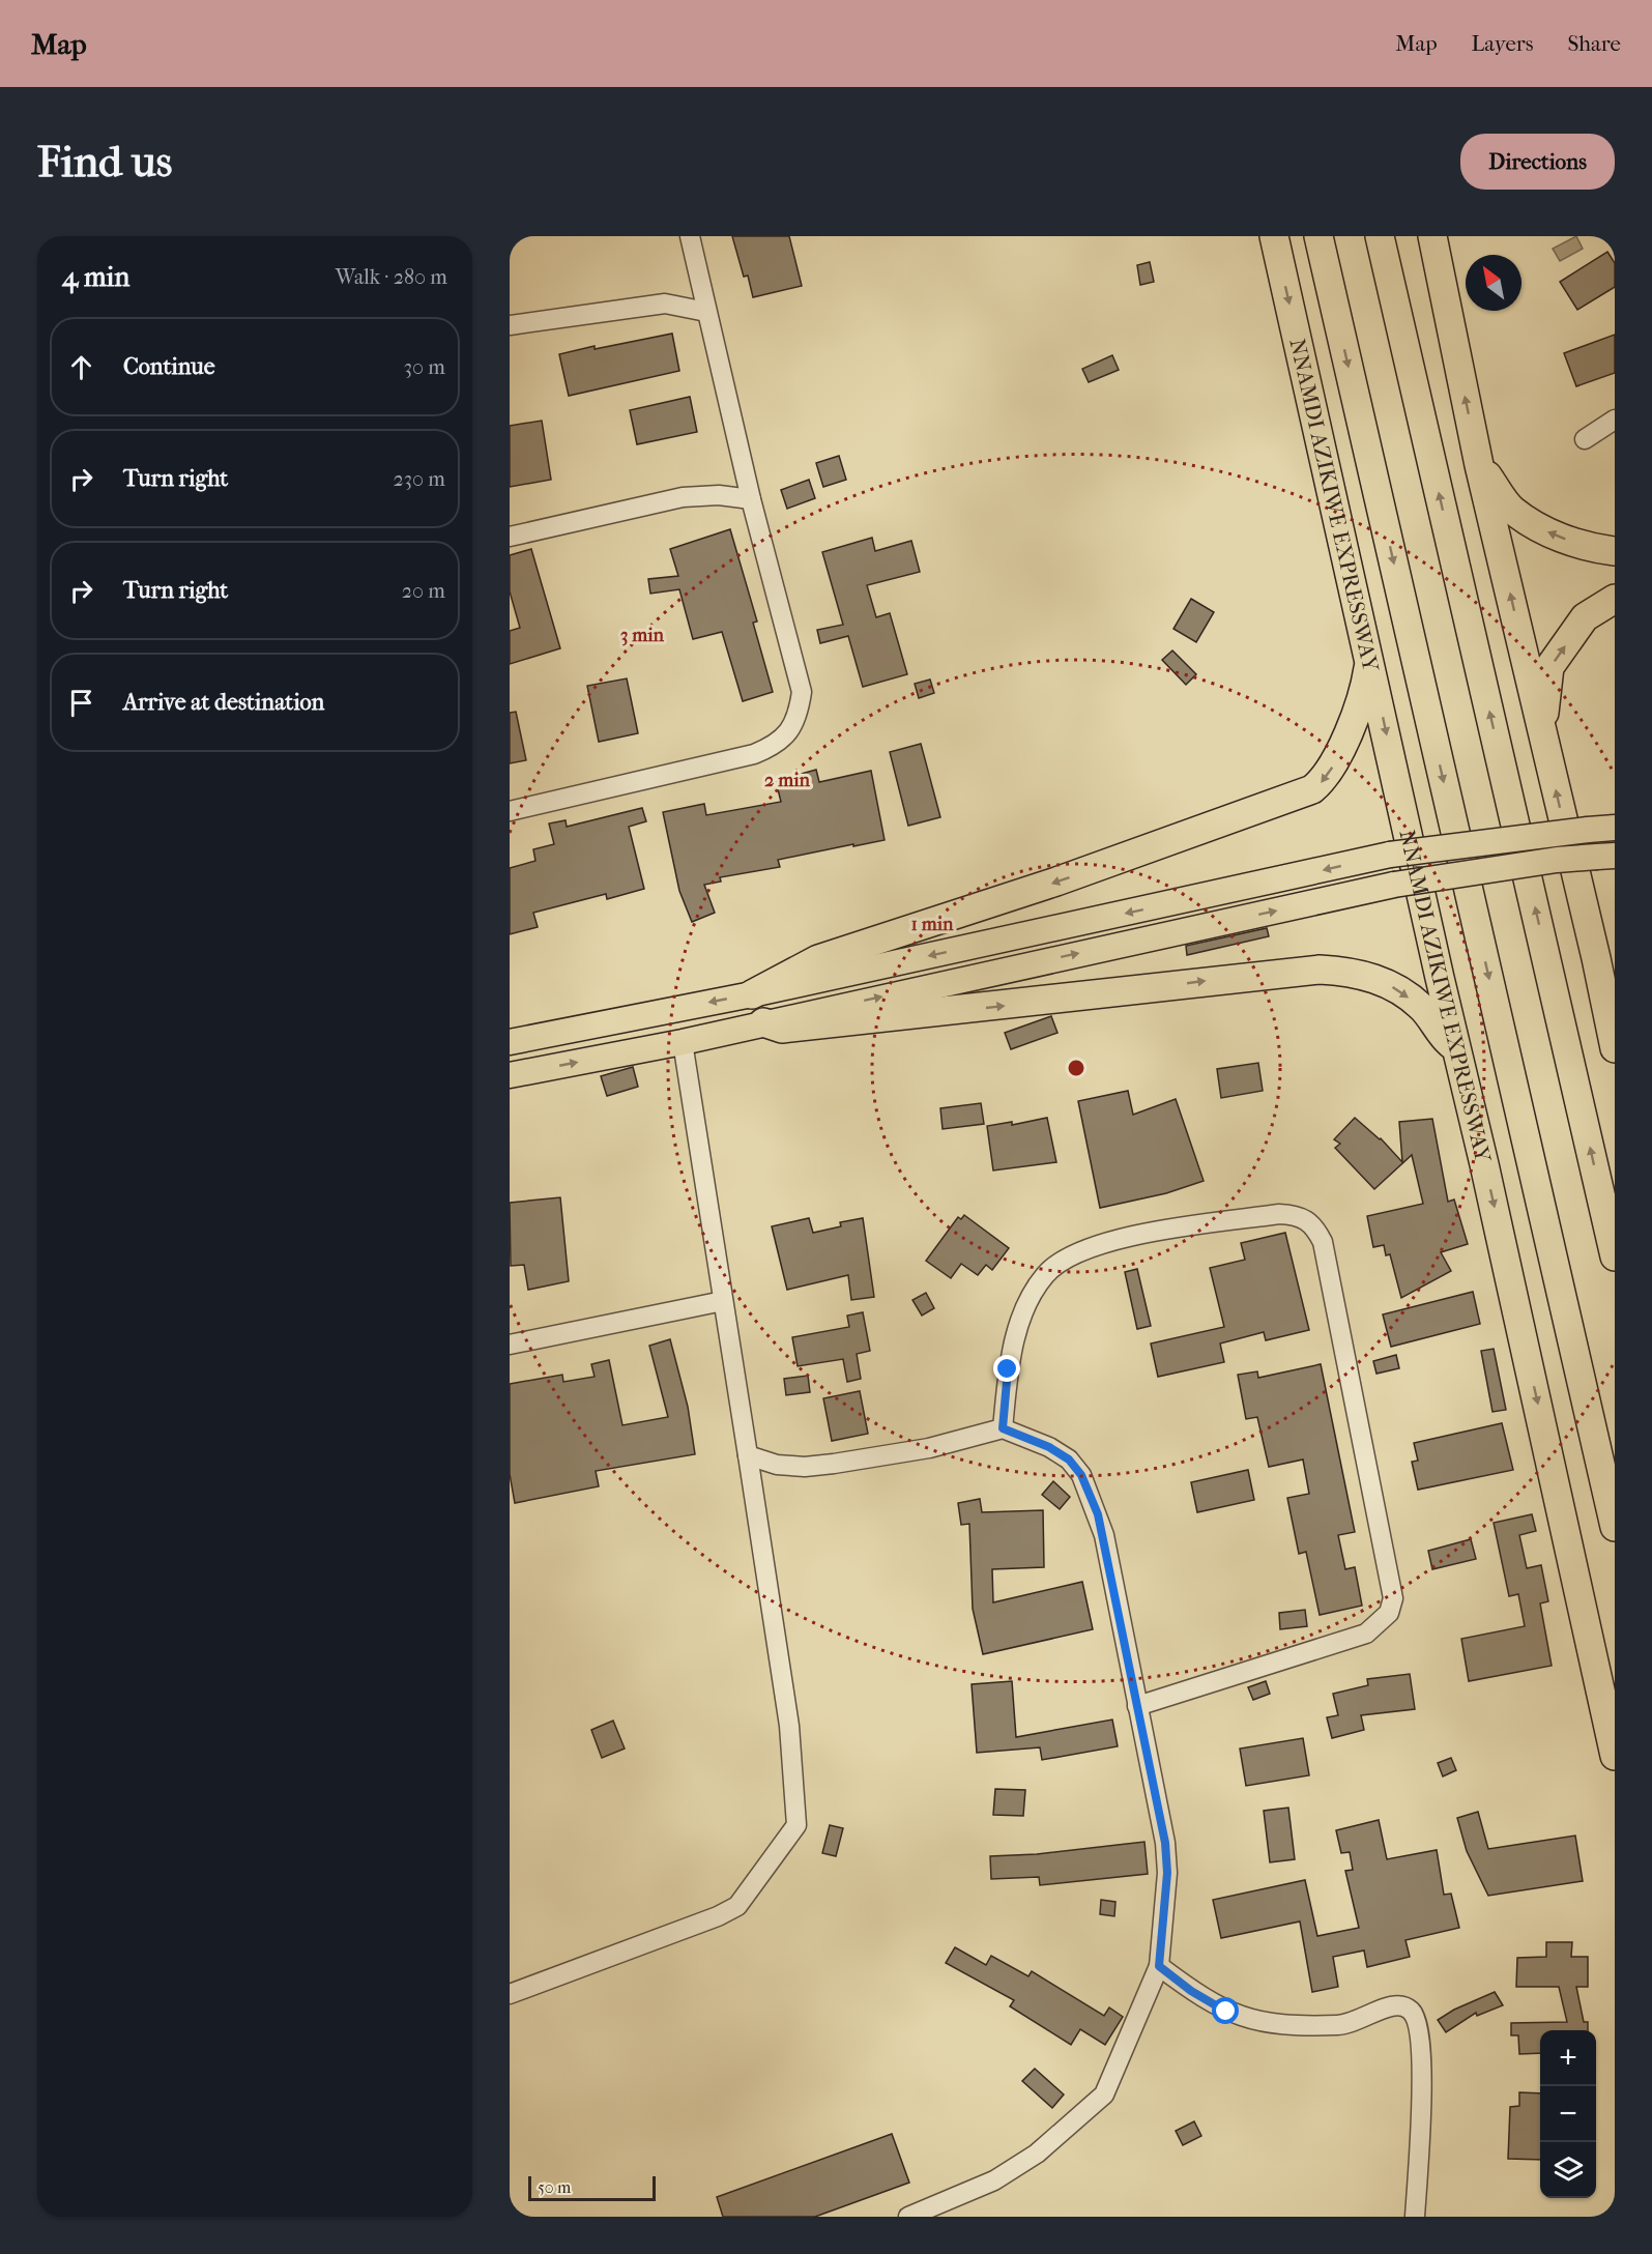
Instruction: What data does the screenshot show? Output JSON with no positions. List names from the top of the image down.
{
  "streets": {
    "highway": ["NNAMDI AZIKIWE EXPRESSWAY"]
  },
  "scale_bar": "50 m",
  "north": "top left",
  "page": {
    "header": "Map",
    "nav": ["Map", "Layers", "Share"],
    "buttons": "Directions",
    "title": "Find us",
    "heading": ["4 min", "Walk · 280 m"],
    "list": [
      ["Continue", "30 m"],
      ["Turn right", "230 m"],
      ["Turn right", "20 m"],
      "Arrive at destination"
    ],
    "map_buttons": ["+", "−"],
    "scale": "50 m"
  },
  "rings": ["3 min", "2 min", "1 min"]
}
